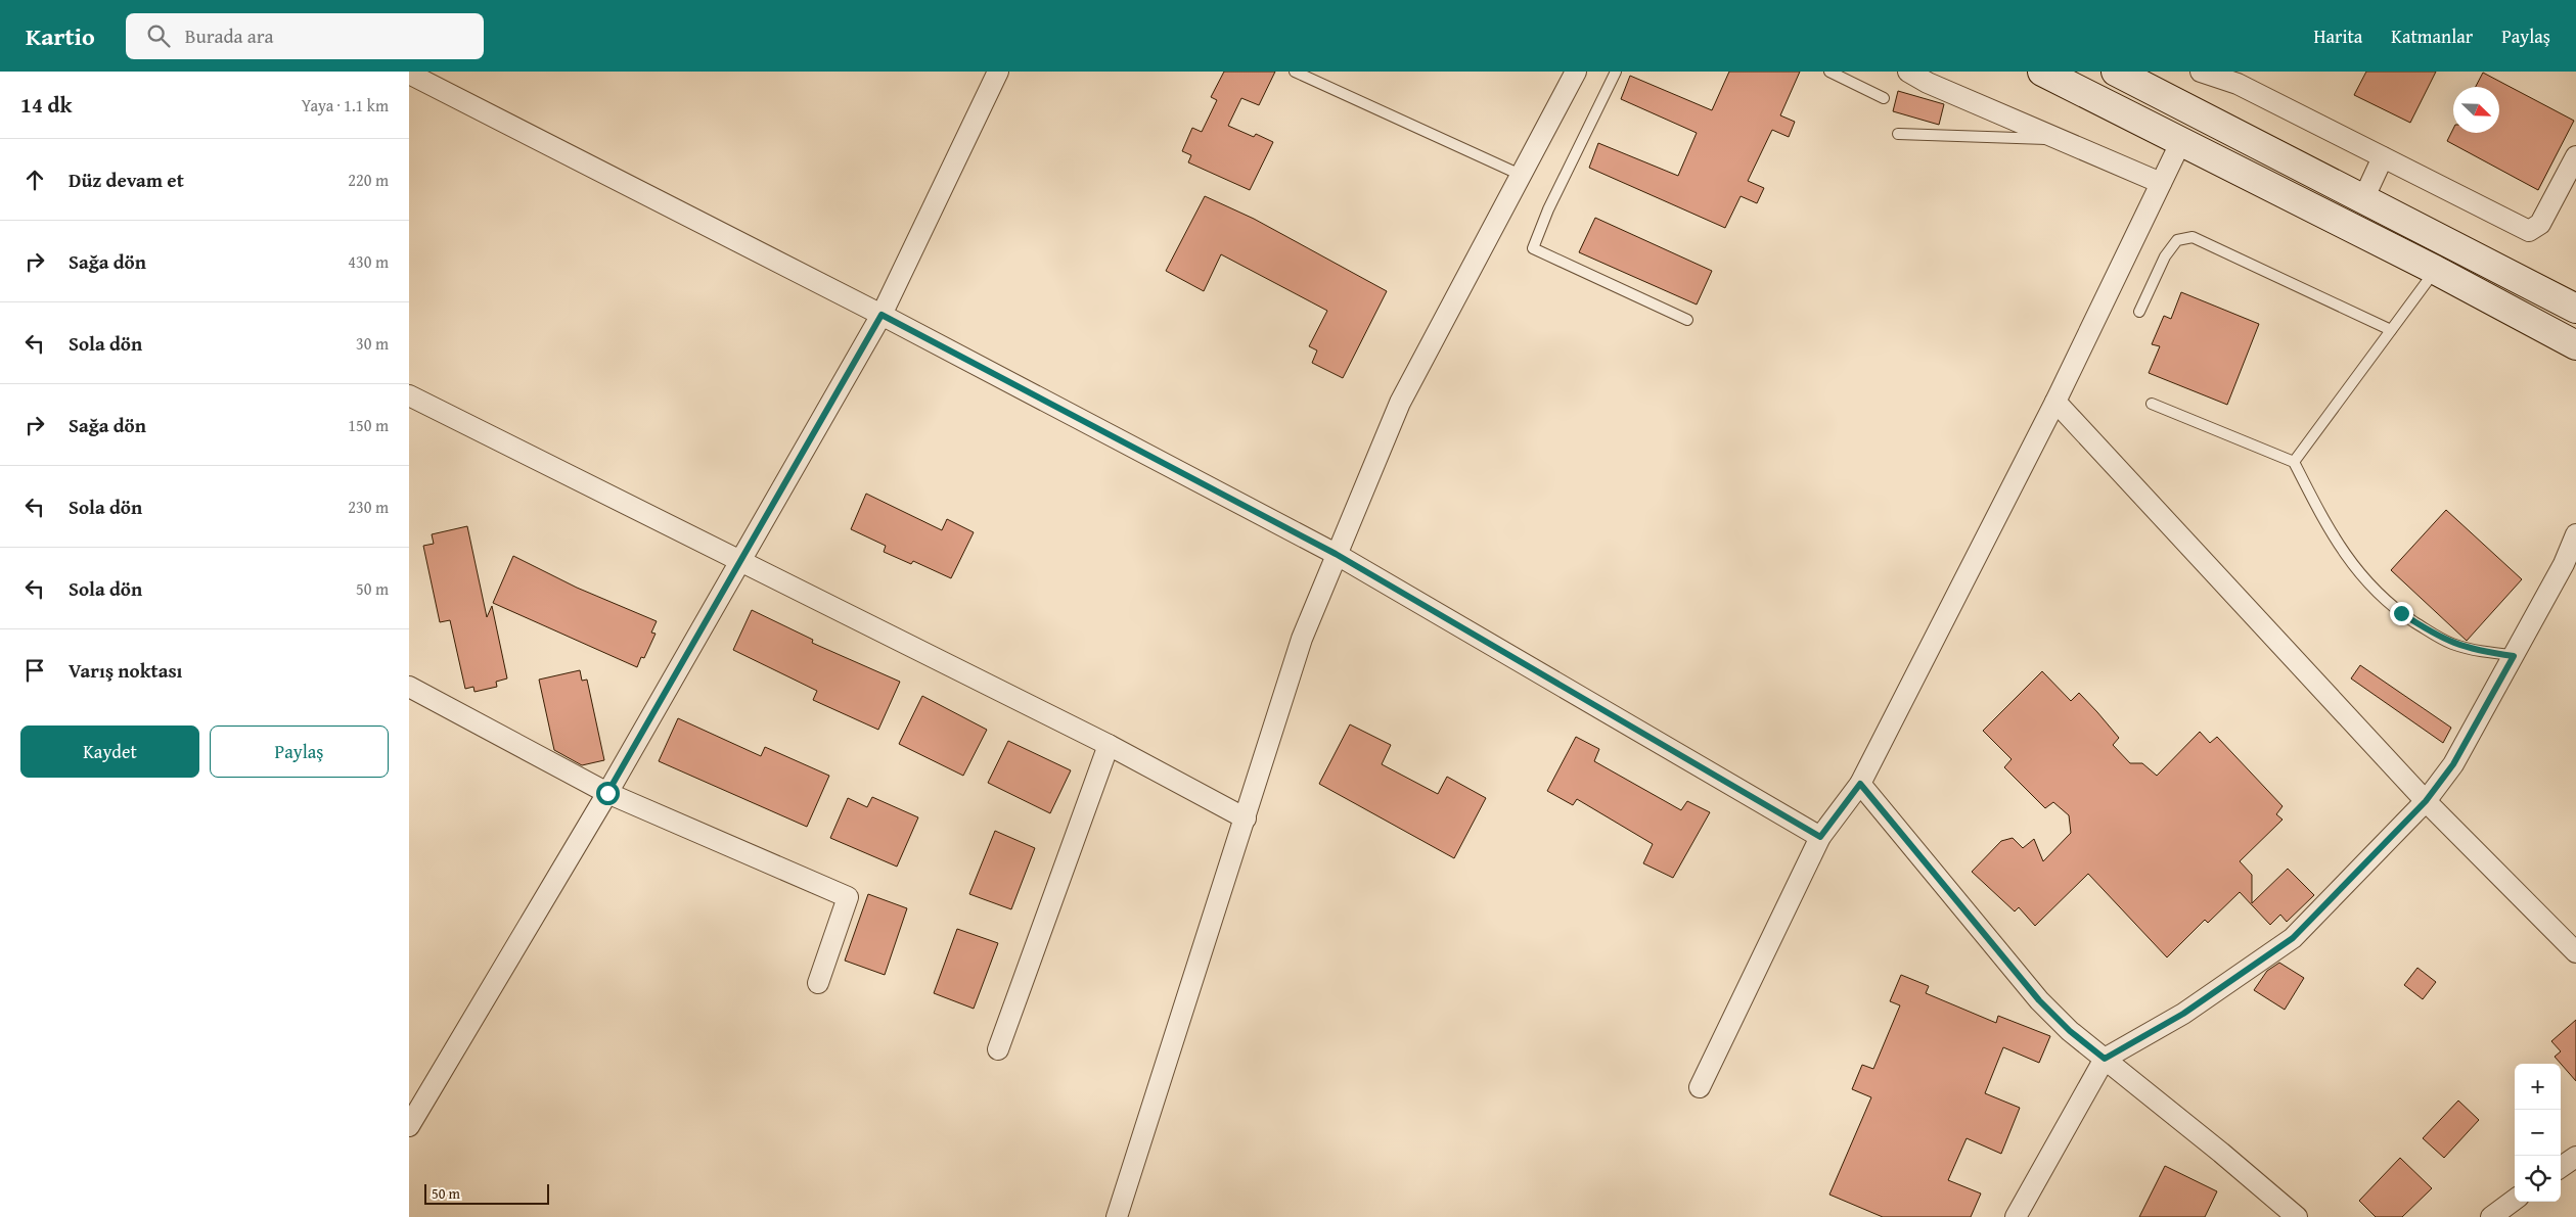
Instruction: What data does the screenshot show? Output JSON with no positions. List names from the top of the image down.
{
  "scale_bar": "50 m",
  "north": "bottom right",
  "page": {
    "header": "Kartio",
    "search": "Burada ara",
    "nav": ["Harita", "Katmanlar", "Paylaş"],
    "heading": ["14 dk", "Yaya · 1.1 km"],
    "list": [
      ["Düz devam et", "220 m"],
      ["Sağa dön", "430 m"],
      ["Sola dön", "30 m"],
      ["Sağa dön", "150 m"],
      ["Sola dön", "230 m"],
      ["Sola dön", "50 m"],
      "Varış noktası"
    ],
    "buttons": ["Kaydet", "Paylaş"],
    "map_buttons": ["+", "−"],
    "scale": "50 m"
  }
}
